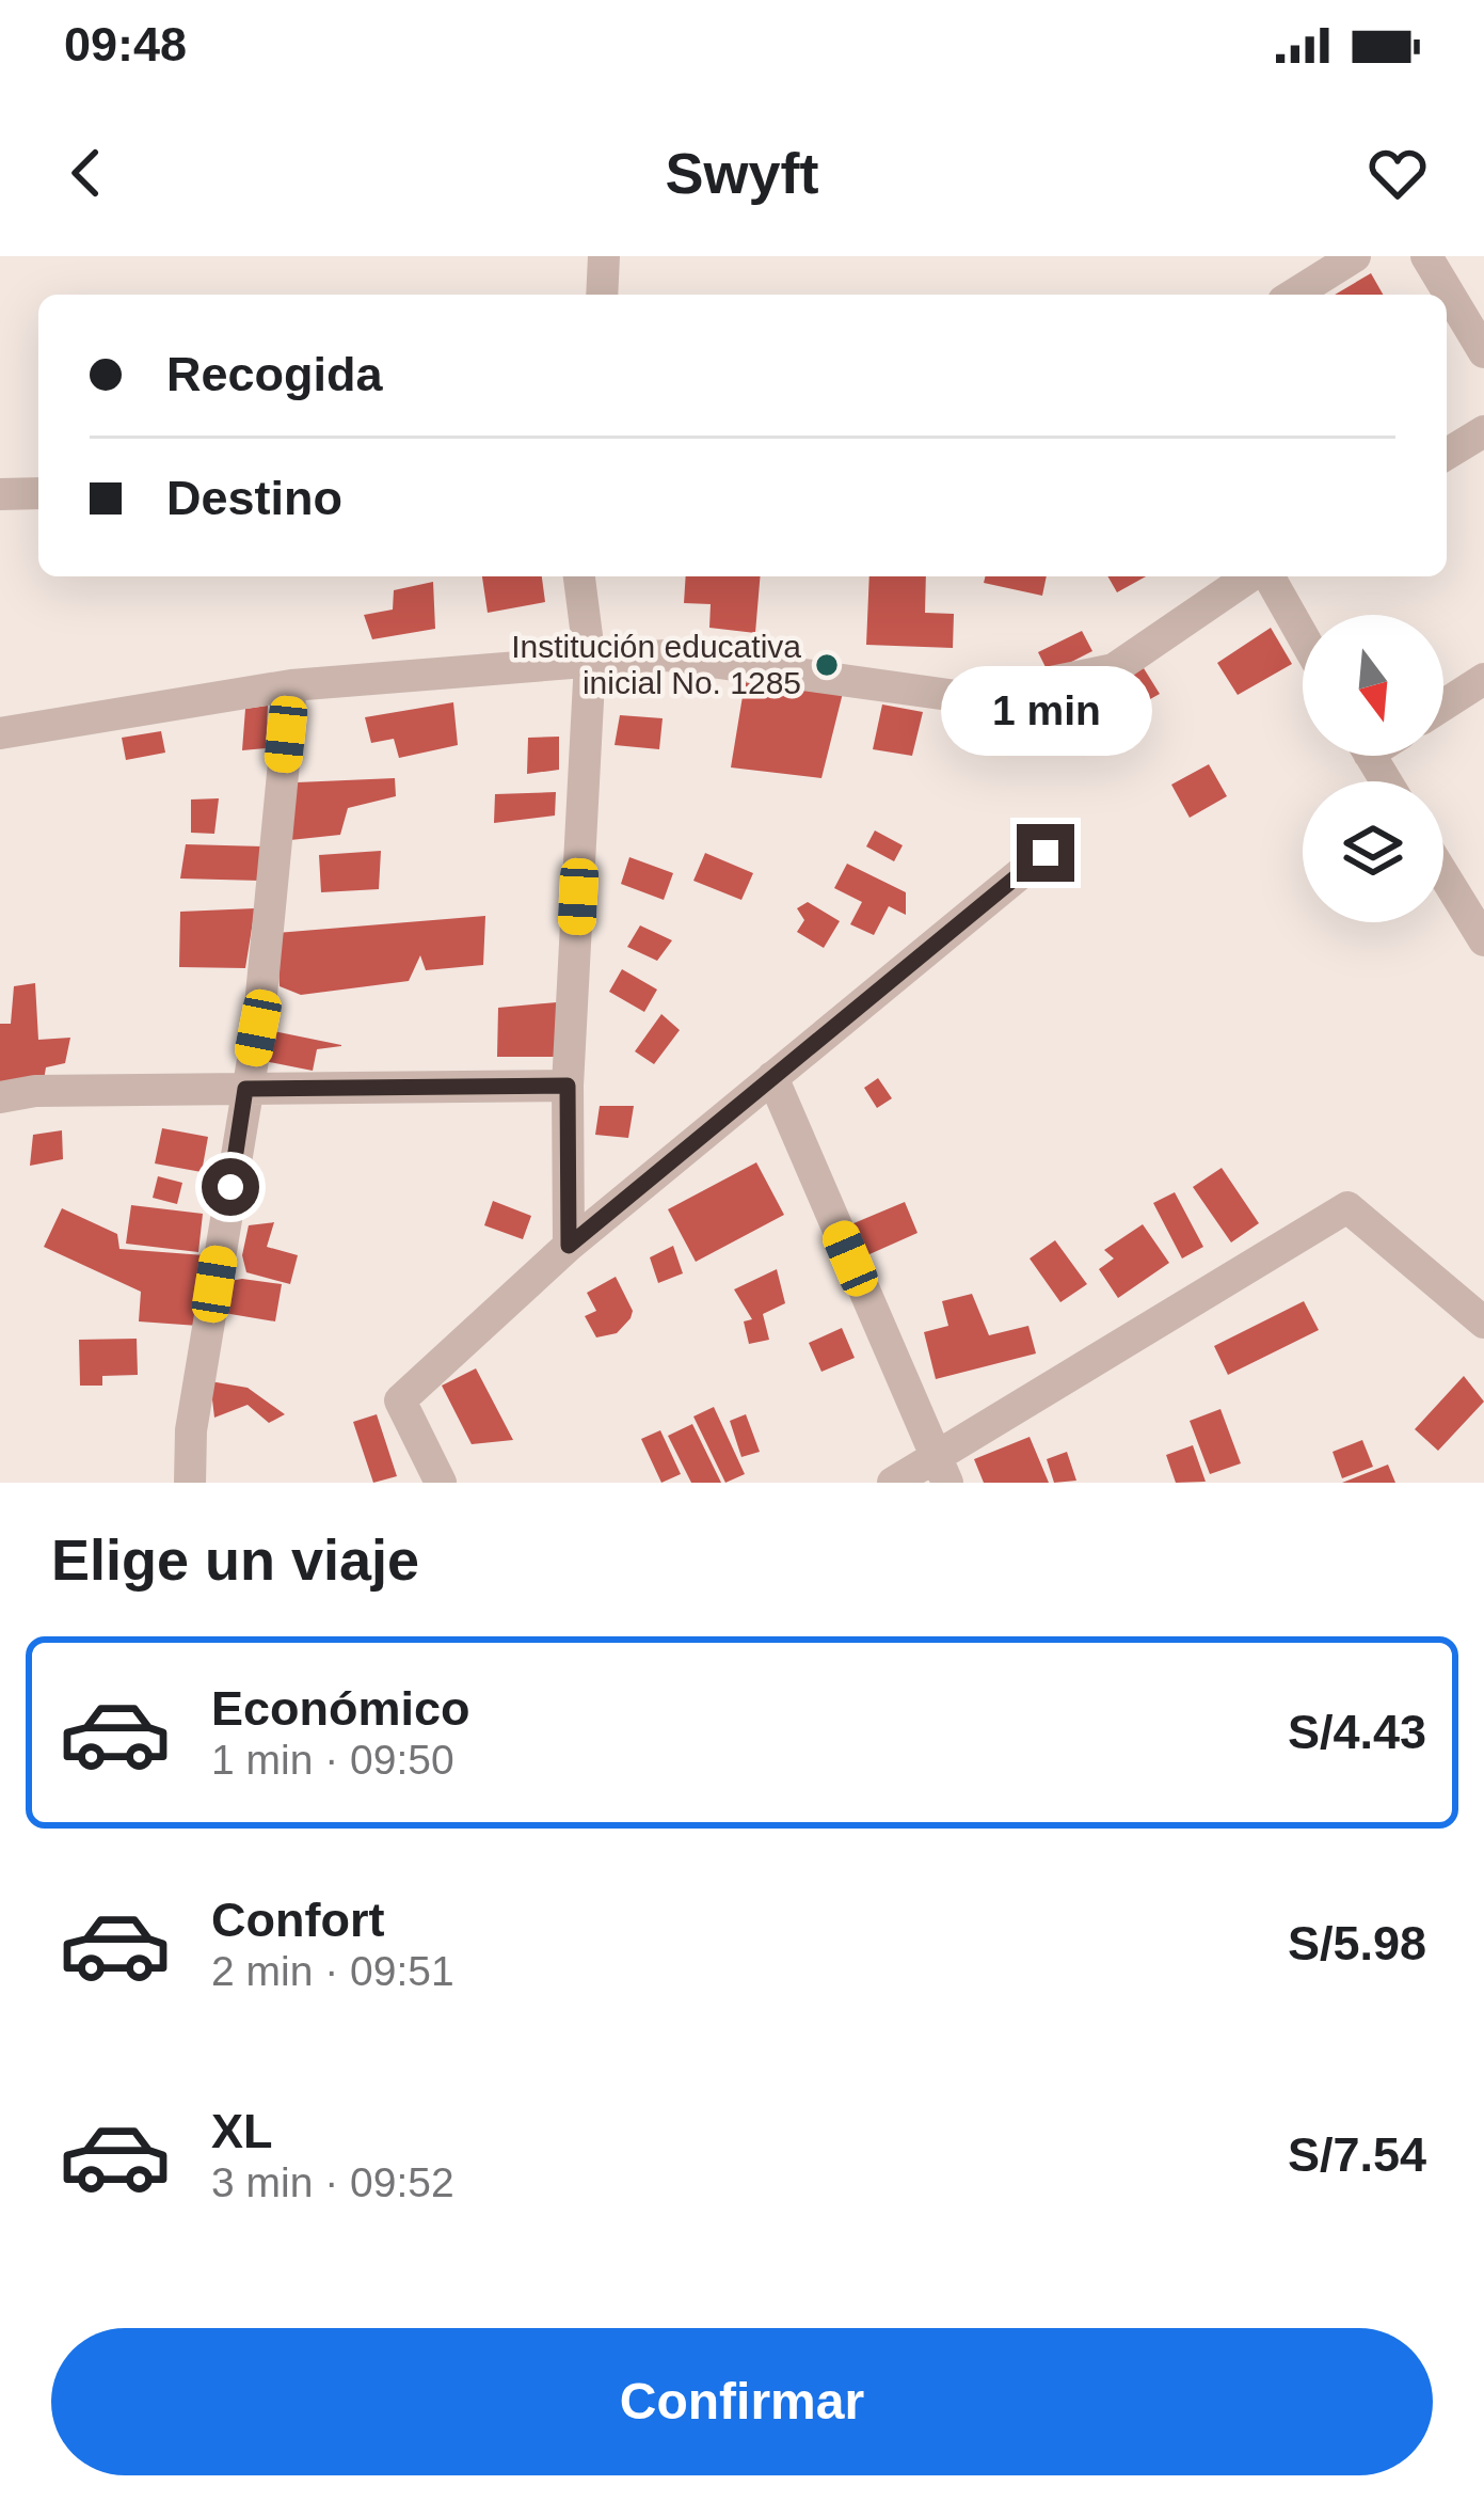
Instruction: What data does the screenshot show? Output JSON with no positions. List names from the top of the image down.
{
  "places": ["Institución educativa inicial No. 1285"],
  "north": "bottom",
  "page": {
    "status": "09:48",
    "header": "Swyft",
    "banner": ["Recogida", "Destino"],
    "bubble": "1 min",
    "heading": "Elige un viaje",
    "list": [
      {
        "name": "Económico",
        "note": "1 min · 09:50",
        "value": "S/4.43"
      },
      {
        "name": "Confort",
        "note": "2 min · 09:51",
        "value": "S/5.98"
      },
      {
        "name": "XL",
        "note": "3 min · 09:52",
        "value": "S/7.54"
      }
    ],
    "buttons": "Confirmar"
  }
}
